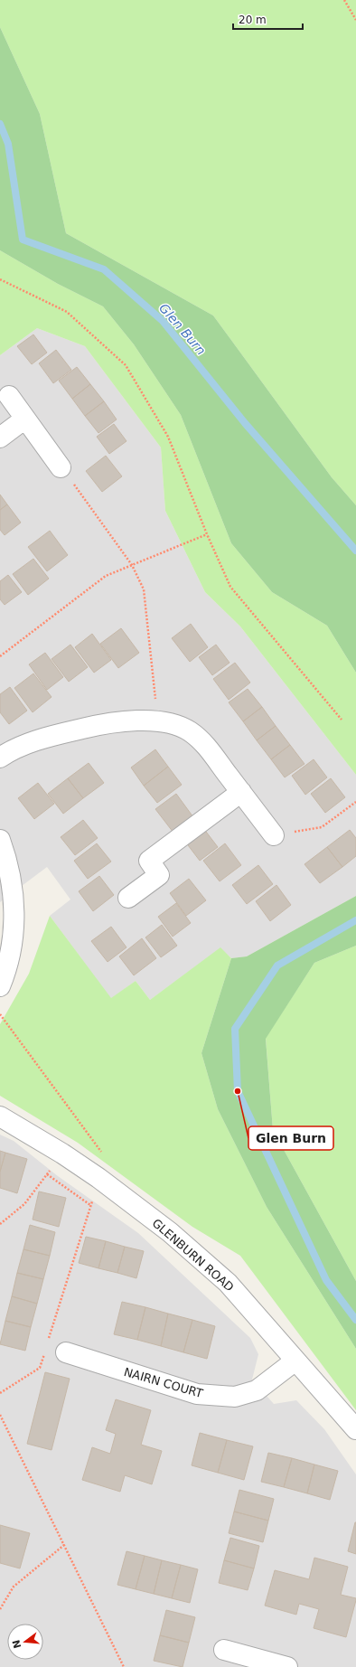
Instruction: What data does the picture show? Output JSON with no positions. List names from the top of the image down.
{
  "streets": {
    "street": ["GLENBURN ROAD", "NAIRN COURT"]
  },
  "crossings": [
    ["GLENBURN ROAD", "NAIRN COURT"]
  ],
  "water": ["Glen Burn"],
  "places": ["Glen Burn"],
  "scale_bar": "20 m",
  "north": "left"
}
